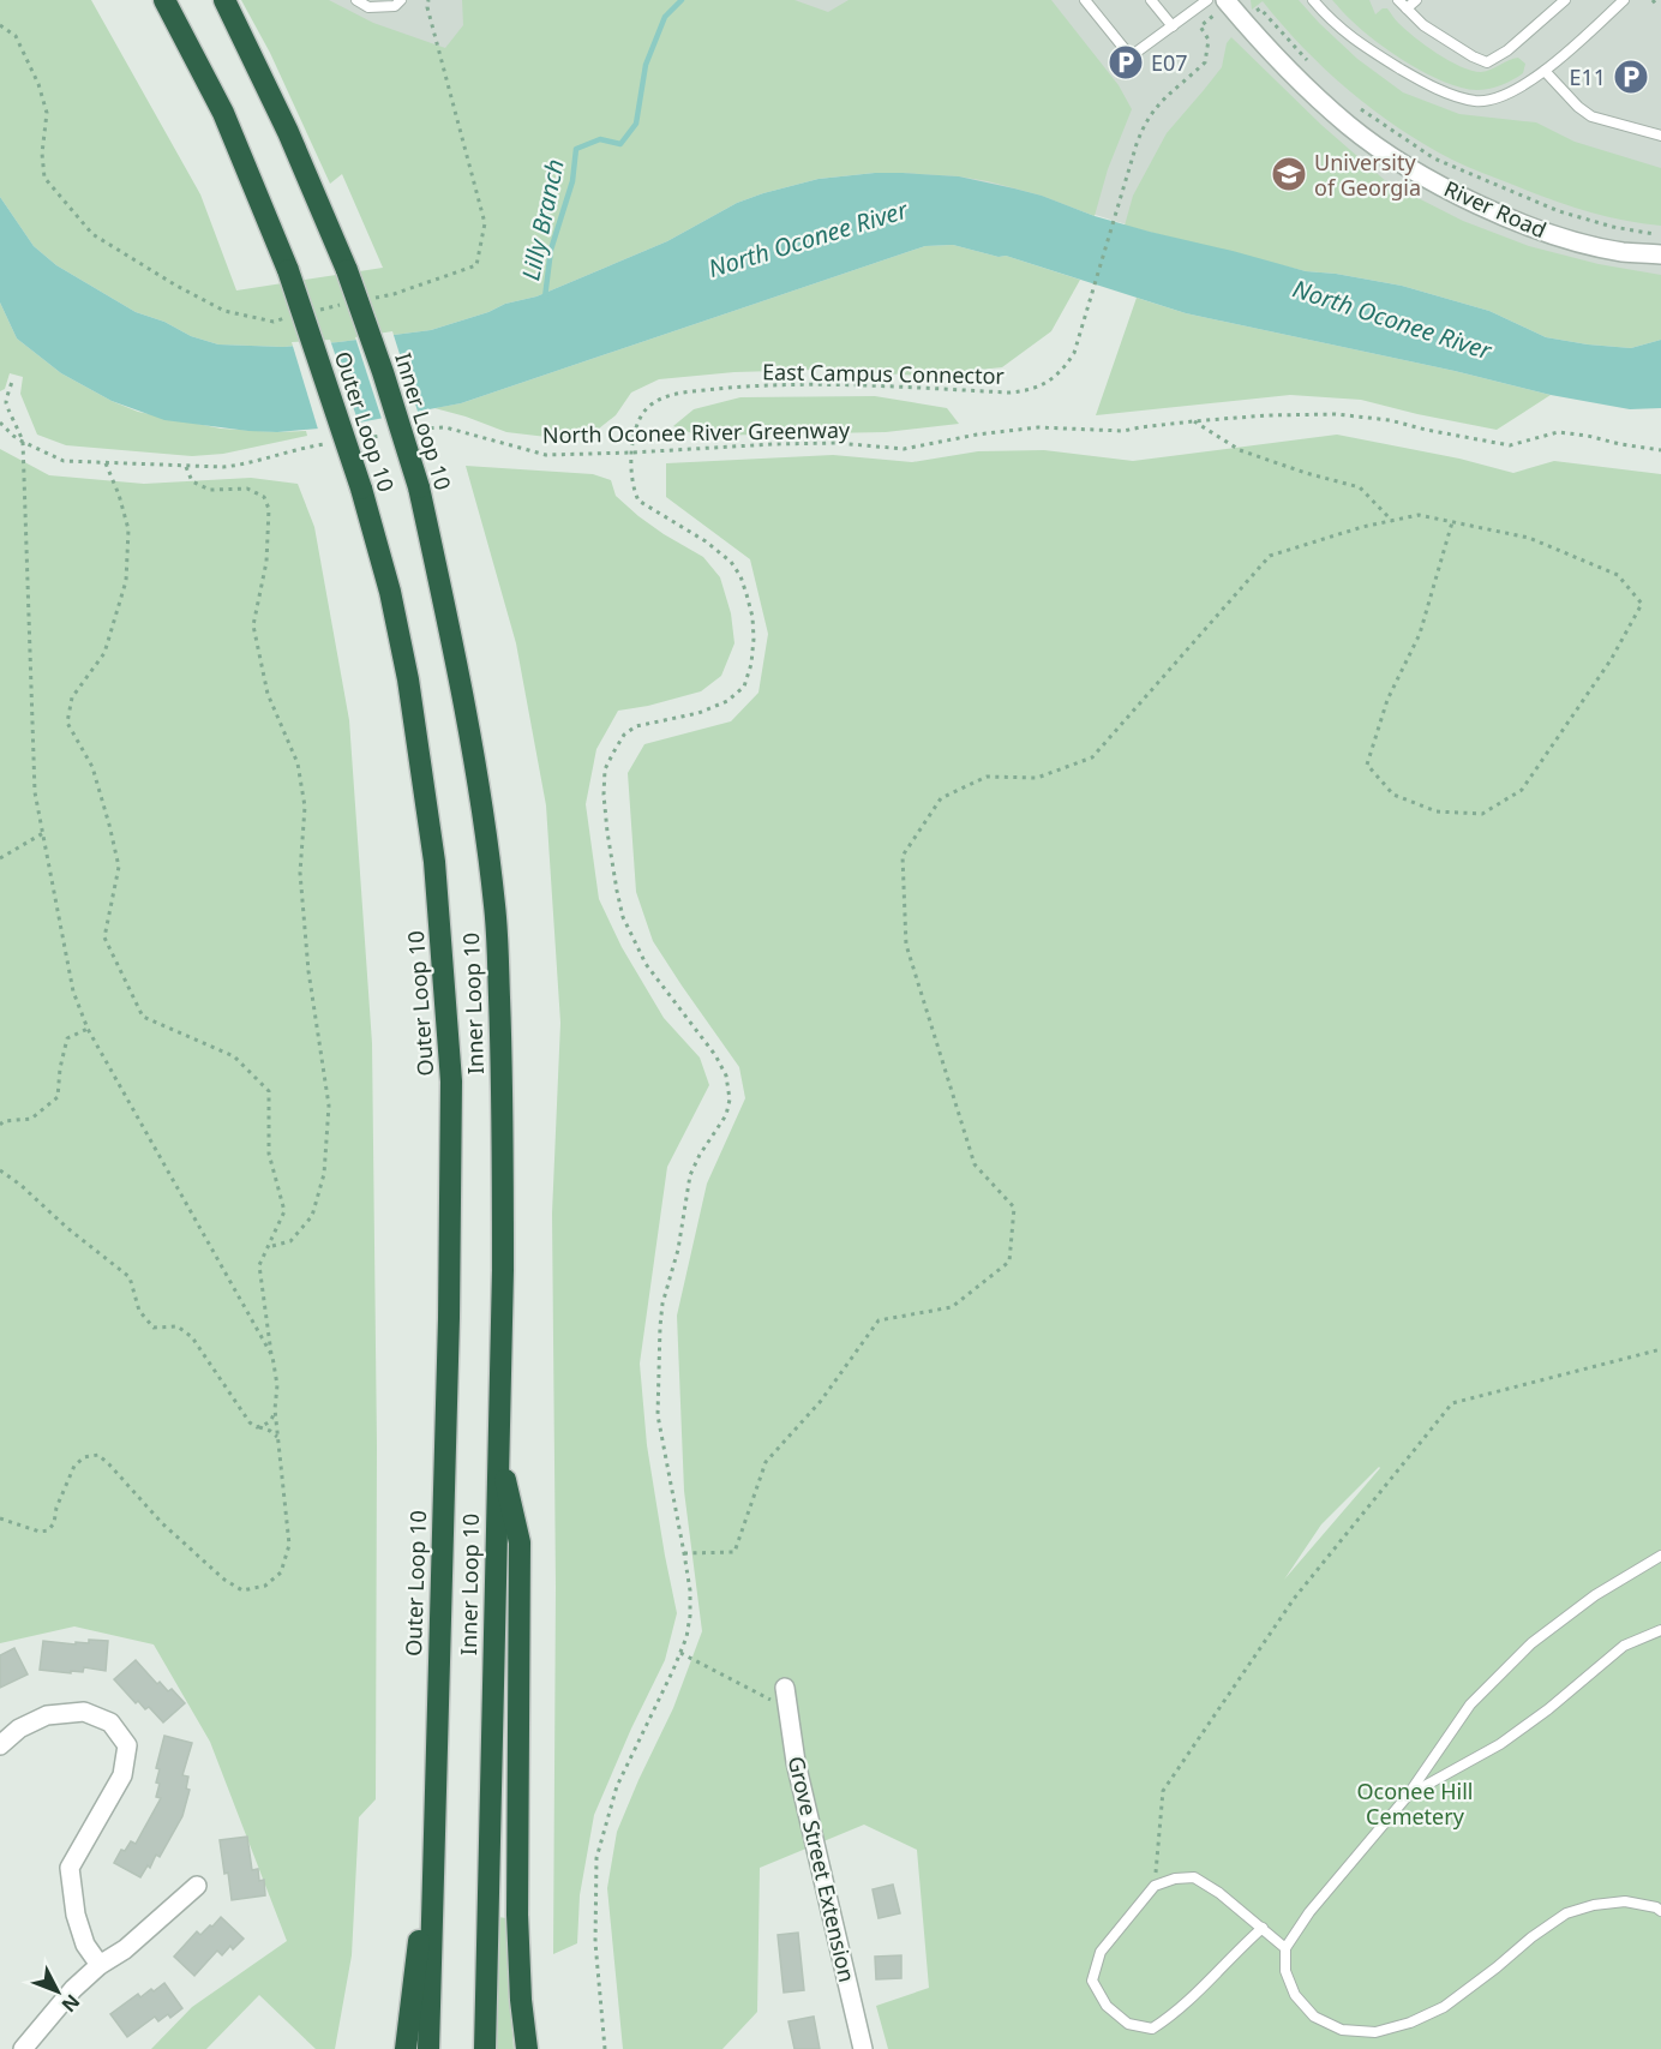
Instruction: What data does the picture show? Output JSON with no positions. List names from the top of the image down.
{
  "streets": {
    "highway": ["Outer Loop 10", "Inner Loop 10"],
    "street": ["River Road", "Grove Street Extension"],
    "path": ["East Campus Connector", "North Oconee River Greenway"]
  },
  "crossings": [
    ["East Campus Connector", "North Oconee River Greenway"]
  ],
  "water": ["Lilly Branch", "North Oconee River"],
  "parks": ["Oconee Hill Cemetery"],
  "places": {
    "parking": ["E07", "E11"],
    "school or university": ["University of Georgia"]
  },
  "north": "bottom right"
}
